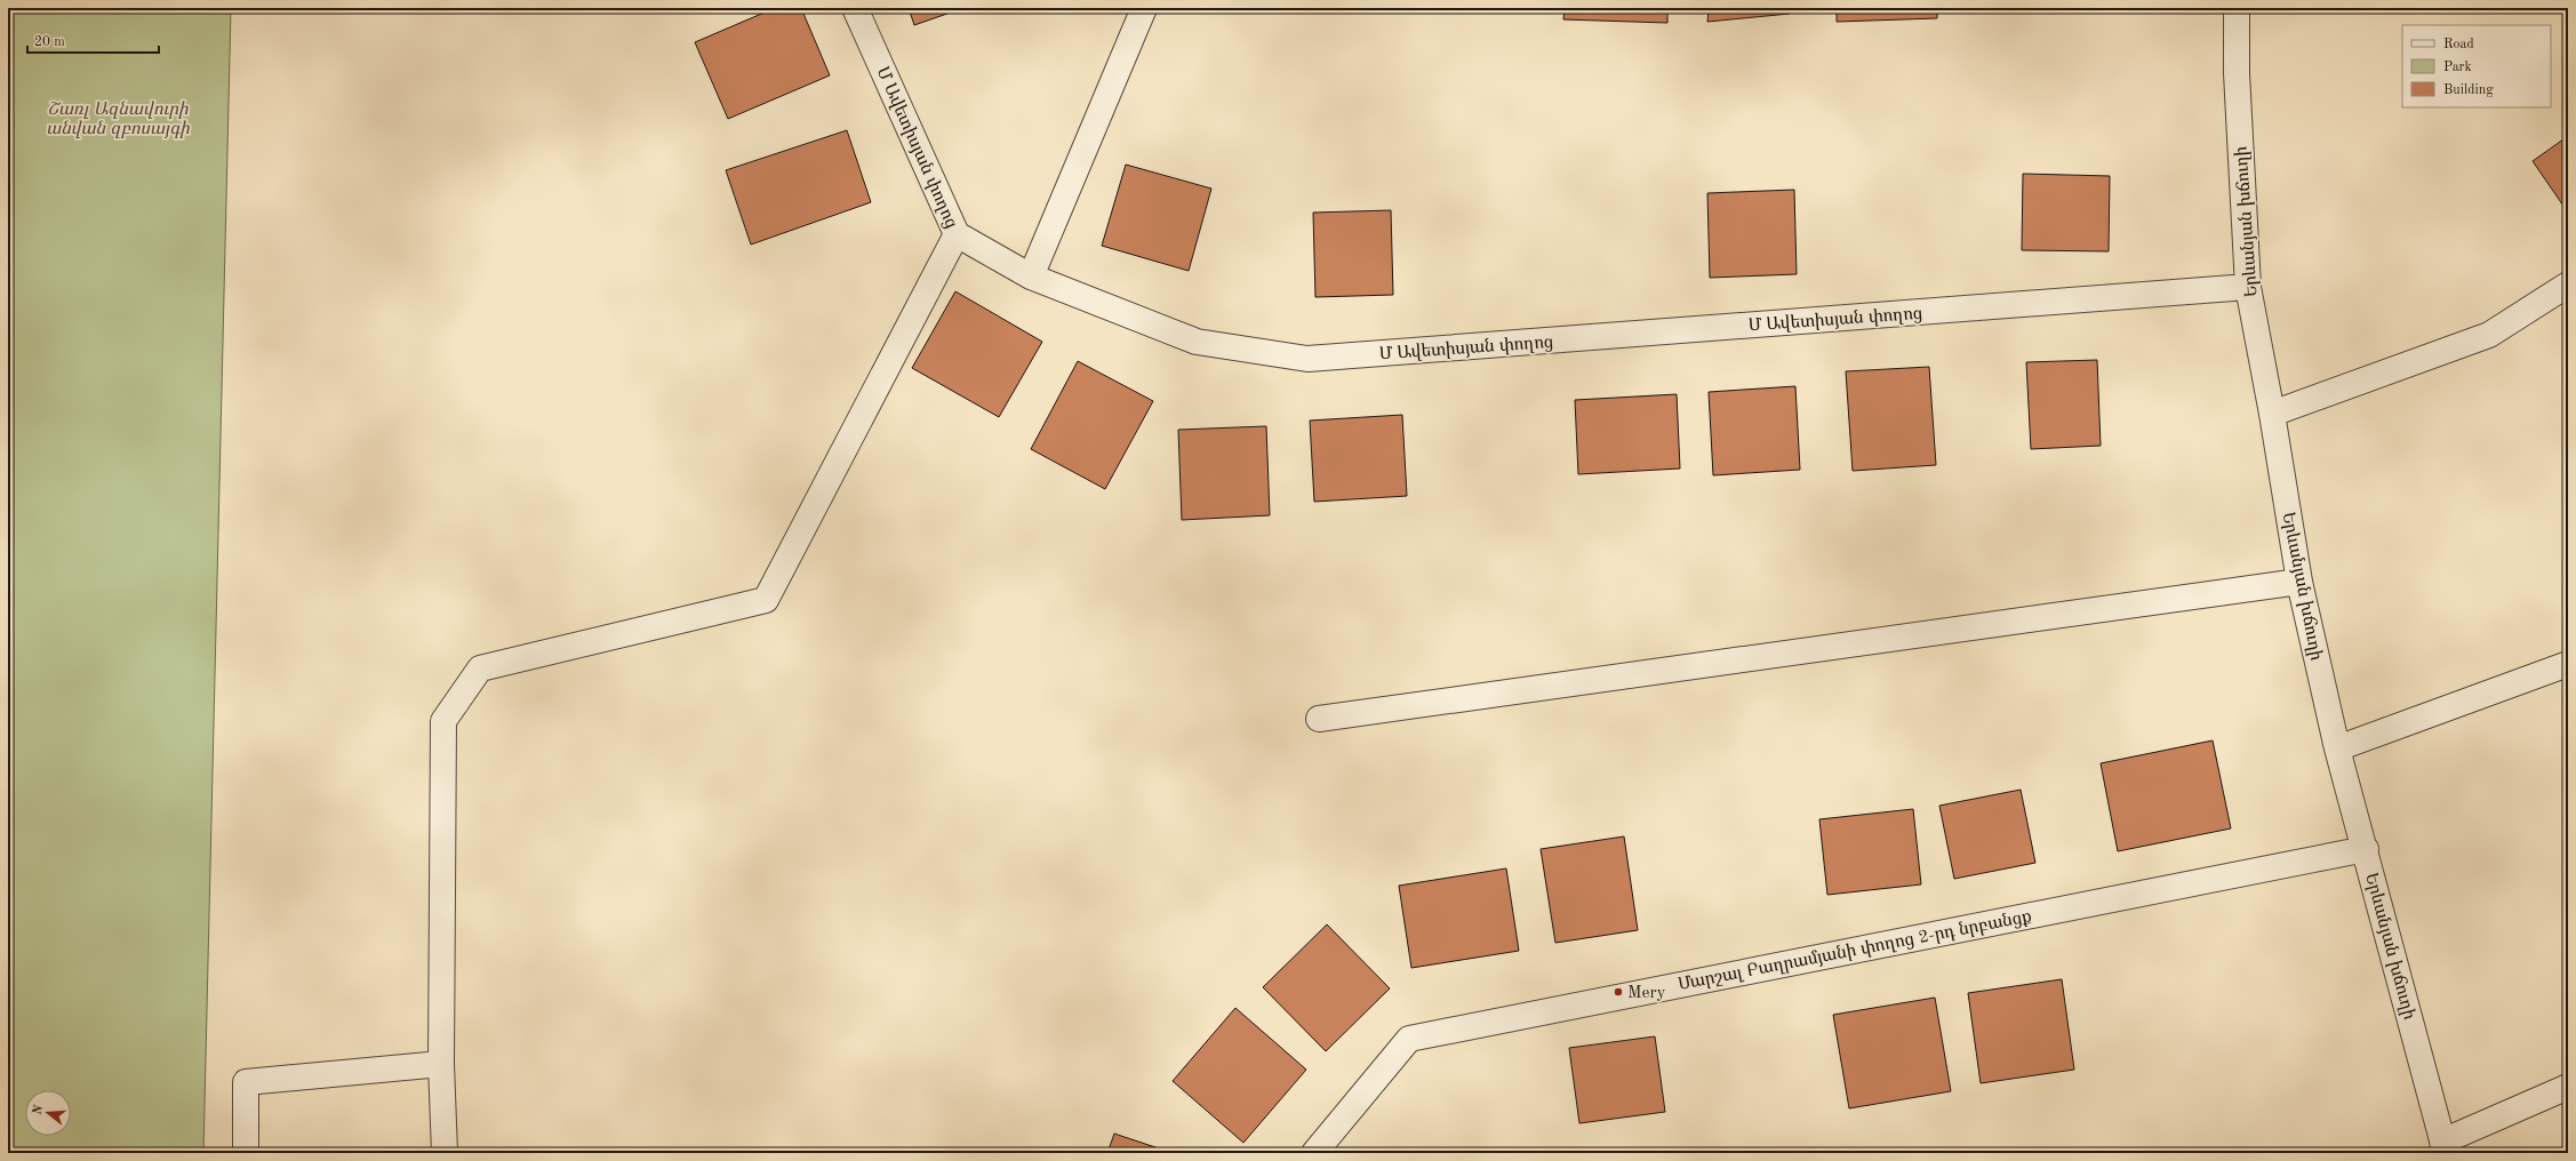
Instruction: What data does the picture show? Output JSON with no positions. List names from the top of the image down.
{
  "streets": {
    "street": ["Մ Ավետիսյան փողոց", "Երևանյան խճուղի", "Մարշալ Բաղրամյանի փողոց 2-րդ նրբանցք"]
  },
  "crossings": [
    ["Մ Ավետիսյան փողոց", "Երևանյան խճուղի"],
    ["Երևանյան խճուղի", "Մարշալ Բաղրամյանի փողոց 2-րդ նրբանցք"]
  ],
  "parks": ["Շառլ Ազնավուրի անվան զբոսայգի"],
  "places": ["Mery"],
  "legend": ["Road", "Park", "Building"],
  "scale_bar": "20 m",
  "north": "left"
}
